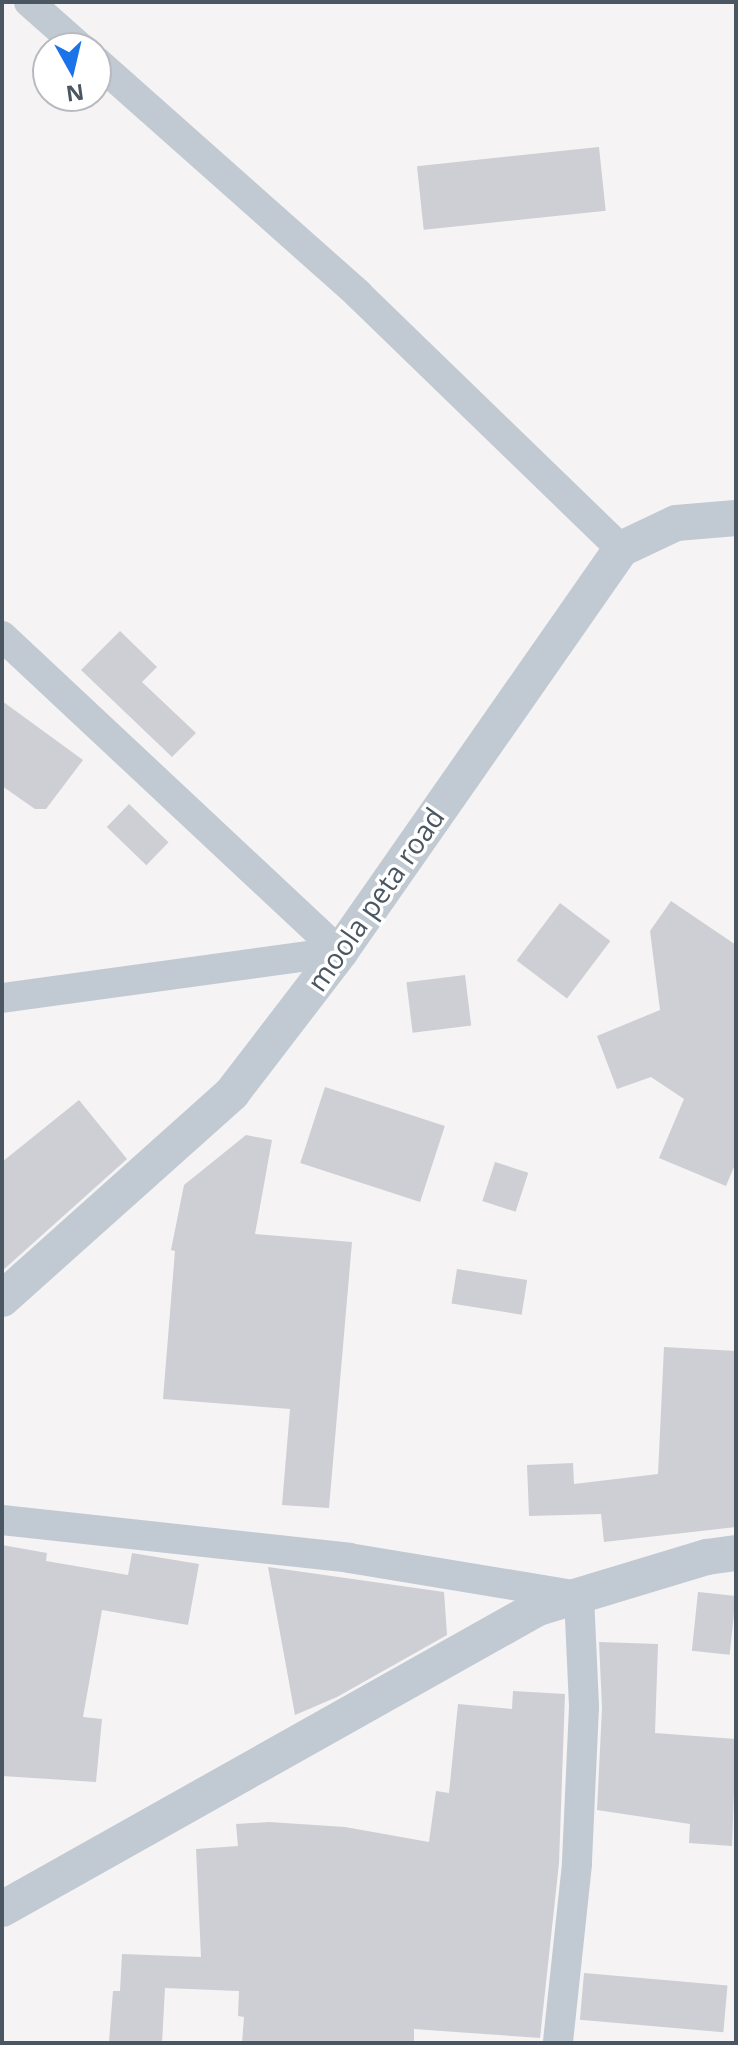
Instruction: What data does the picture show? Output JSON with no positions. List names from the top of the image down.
{
  "streets": {
    "street": ["moola peta road"]
  },
  "north": "bottom"
}
